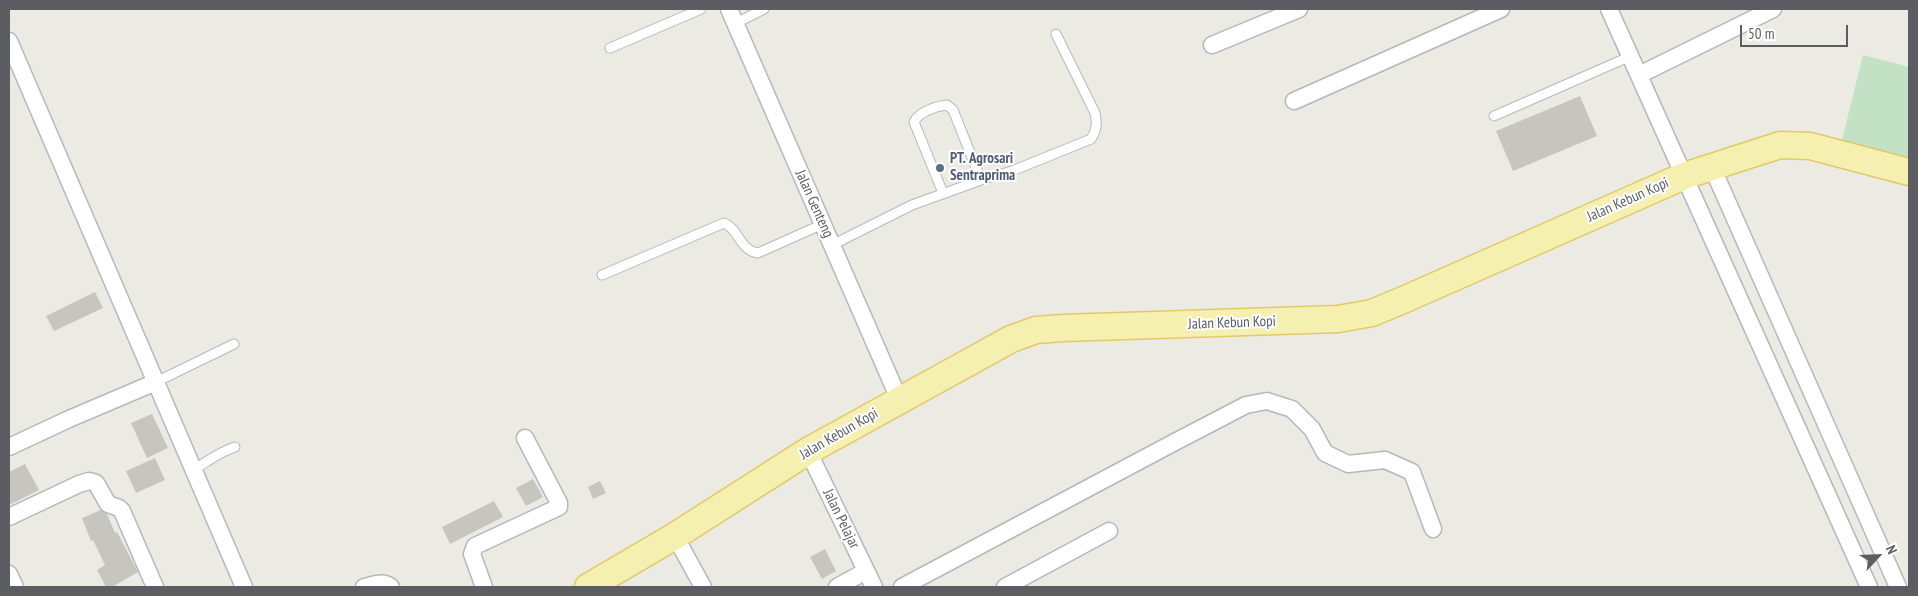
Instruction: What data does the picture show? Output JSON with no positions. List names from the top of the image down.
{
  "streets": {
    "main road": ["Jalan Kebun Kopi"],
    "street": ["Jalan Genteng", "Jalan Pelajar"]
  },
  "crossings": [
    ["Jalan Kebun Kopi", "Jalan Genteng"],
    ["Jalan Kebun Kopi", "Jalan Pelajar"]
  ],
  "places": ["PT. Agrosari Sentraprima"],
  "scale_bar": "50 m",
  "north": "top right"
}
